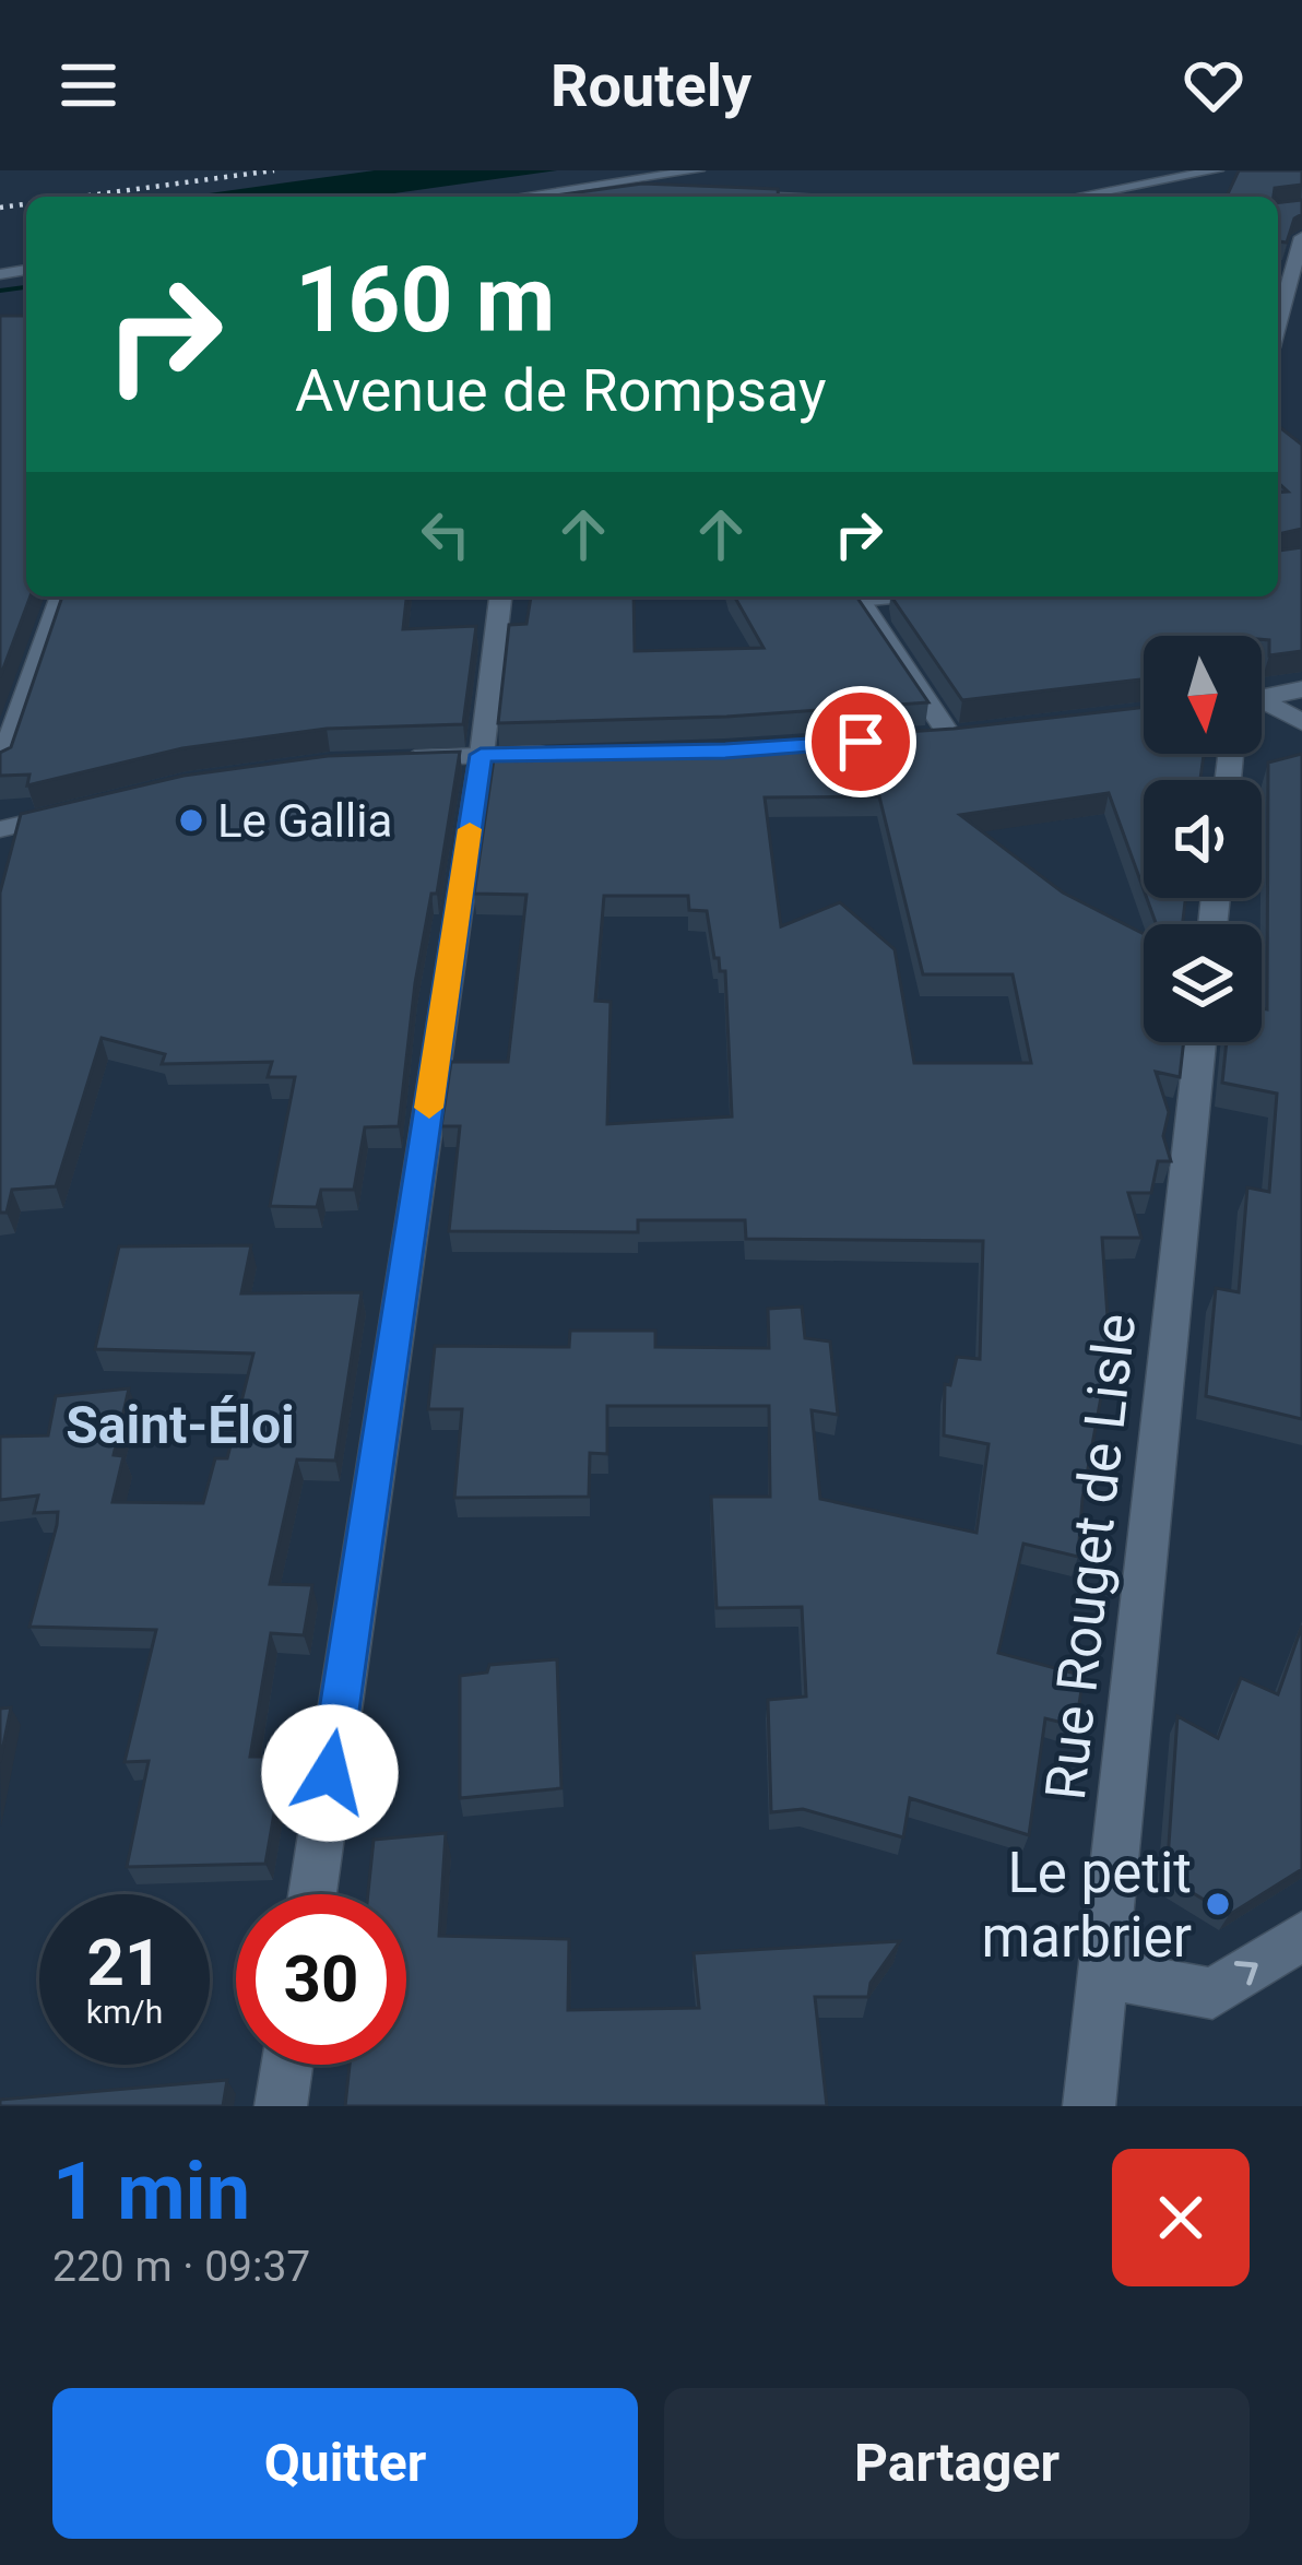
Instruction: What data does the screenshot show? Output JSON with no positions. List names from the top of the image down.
{
  "streets": {
    "street": ["Rue Rouget de Lisle"]
  },
  "districts": ["Saint-Éloi"],
  "places": ["Le Gallia", "Le petit marbrier"],
  "north": "bottom",
  "page": {
    "header": "Routely",
    "turn": ["160 m", "Avenue de Rompsay"],
    "speed": "21 km/h",
    "limit": "30",
    "heading": ["1 min", "220 m · 09:37"],
    "buttons": ["Quitter", "Partager"]
  }
}
